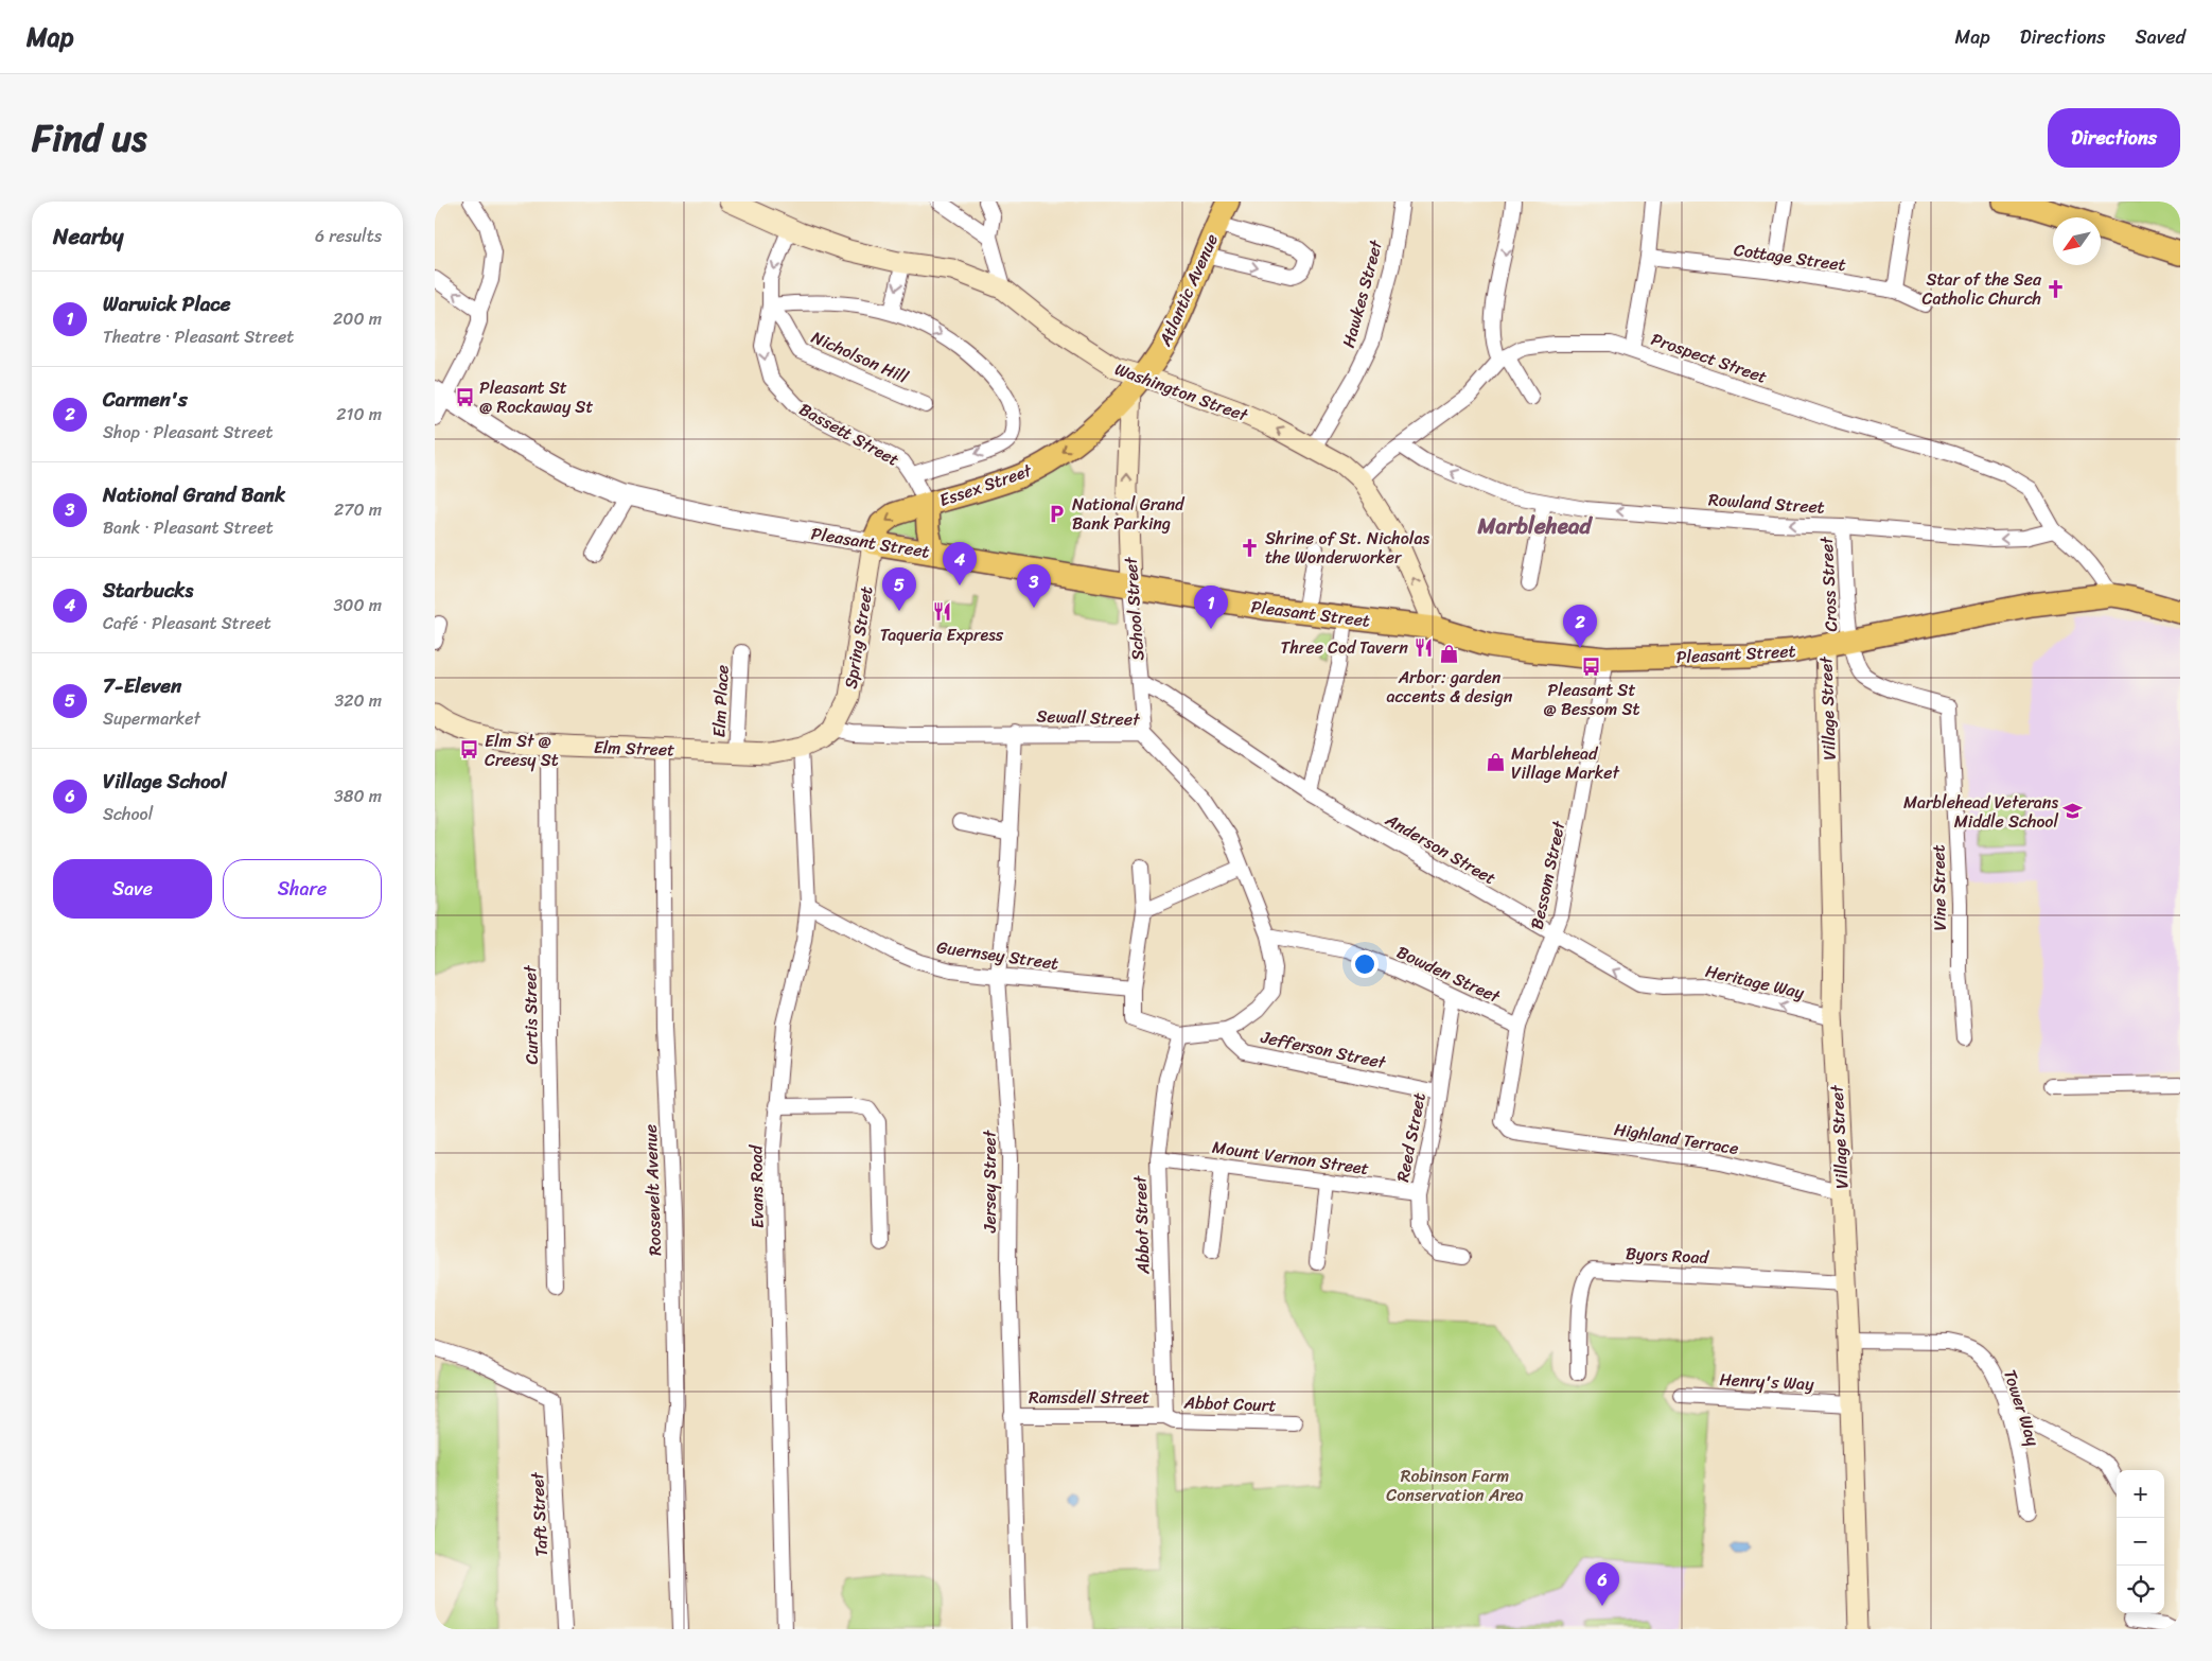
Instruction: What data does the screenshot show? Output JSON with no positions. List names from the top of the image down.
{
  "streets": {
    "main road": [
      "Atlantic Avenue",
      "Washington Street",
      "Bassett Street",
      "Essex Street",
      "Pleasant Street",
      "School Street",
      "Spring Street",
      "Village Street",
      "Elm Street"
    ],
    "street": [
      "Cottage Street",
      "Hawkes Street",
      "Nicholson Hill",
      "Prospect Street",
      "Rowland Street",
      "Cross Street",
      "Elm Place",
      "Sewall Street",
      "Anderson Street",
      "Bessom Street",
      "Vine Street",
      "Guernsey Street",
      "Bowden Street",
      "Heritage Way",
      "Curtis Street",
      "Jefferson Street",
      "Reed Street",
      "Highland Terrace",
      "Mount Vernon Street",
      "Jersey Street",
      "Evans Road",
      "Roosevelt Avenue",
      "Abbot Street",
      "Byors Road",
      "Henry's Way",
      "Ramsdell Street",
      "Abbot Court",
      "Tower Way",
      "Taft Street"
    ]
  },
  "crossings": [
    ["Atlantic Avenue", "Washington Street"],
    ["Atlantic Avenue", "Essex Street"],
    ["Atlantic Avenue", "School Street"],
    ["Hawkes Street", "Washington Street"],
    ["Nicholson Hill", "Bassett Street"],
    ["Prospect Street", "Washington Street"],
    ["Prospect Street", "Rowland Street"],
    ["Washington Street", "Bassett Street"],
    ["Washington Street", "Essex Street"],
    ["Washington Street", "Pleasant Street"],
    ["Washington Street", "School Street"],
    ["Bassett Street", "Essex Street"],
    ["Bassett Street", "Pleasant Street"],
    ["Essex Street", "Pleasant Street"],
    ["Essex Street", "School Street"],
    ["Essex Street", "Spring Street"],
    ["Rowland Street", "Cross Street"],
    ["Pleasant Street", "Cross Street"],
    ["Pleasant Street", "School Street"],
    ["Pleasant Street", "Spring Street"],
    ["Pleasant Street", "Village Street"],
    ["Pleasant Street", "Bessom Street"],
    ["Pleasant Street", "Vine Street"],
    ["Cross Street", "Vine Street"],
    ["School Street", "Sewall Street"],
    ["School Street", "Anderson Street"],
    ["Spring Street", "Sewall Street"],
    ["Spring Street", "Elm Street"],
    ["Elm Place", "Elm Street"],
    ["Village Street", "Heritage Way"],
    ["Village Street", "Highland Terrace"],
    ["Village Street", "Byors Road"],
    ["Village Street", "Henry's Way"],
    ["Village Street", "Tower Way"],
    ["Sewall Street", "Elm Street"],
    ["Sewall Street", "Guernsey Street"],
    ["Sewall Street", "Bowden Street"],
    ["Sewall Street", "Jefferson Street"],
    ["Sewall Street", "Jersey Street"],
    ["Sewall Street", "Abbot Street"],
    ["Elm Street", "Curtis Street"],
    ["Elm Street", "Evans Road"],
    ["Elm Street", "Roosevelt Avenue"],
    ["Anderson Street", "Bessom Street"],
    ["Anderson Street", "Heritage Way"],
    ["Bessom Street", "Bowden Street"],
    ["Bessom Street", "Heritage Way"],
    ["Bessom Street", "Highland Terrace"],
    ["Guernsey Street", "Bowden Street"],
    ["Guernsey Street", "Jefferson Street"],
    ["Guernsey Street", "Jersey Street"],
    ["Guernsey Street", "Evans Road"],
    ["Guernsey Street", "Abbot Street"],
    ["Bowden Street", "Jefferson Street"],
    ["Bowden Street", "Reed Street"],
    ["Bowden Street", "Abbot Street"],
    ["Jefferson Street", "Reed Street"],
    ["Jefferson Street", "Abbot Street"],
    ["Reed Street", "Mount Vernon Street"],
    ["Mount Vernon Street", "Abbot Street"],
    ["Jersey Street", "Ramsdell Street"],
    ["Abbot Street", "Ramsdell Street"],
    ["Abbot Street", "Abbot Court"],
    ["Ramsdell Street", "Abbot Court"]
  ],
  "one_way": [
    "Washington Street",
    "Bassett Street",
    "Essex Street",
    "Rowland Street",
    "School Street",
    "Heritage Way"
  ],
  "districts": ["Marblehead"],
  "parks": ["Robinson Farm Conservation Area"],
  "places": {
    "church": ["Star of the Sea Catholic Church", "Shrine of St. Nicholas the Wonderworker"],
    "bus stop": ["Pleasant St @ Rockaway St", "Pleasant St @ Bessom St", "Elm St @ Creesy St"],
    "parking": ["National Grand Bank Parking"],
    "restaurant": ["Taqueria Express", "Three Cod Tavern"],
    "shop": ["Arbor: garden accents & design", "Marblehead Village Market"],
    "school or university": ["Marblehead Veterans Middle School"]
  },
  "north": "bottom left",
  "page": {
    "header": "Map",
    "nav": ["Map", "Directions", "Saved"],
    "title": "Find us",
    "buttons": [
      "Directions",
      ["Save", "Share"]
    ],
    "heading": ["Nearby", "6 results"],
    "list": [
      {
        "mark": "1",
        "name": "Warwick Place",
        "note": "Theatre · Pleasant Street",
        "value": "200 m"
      },
      {
        "mark": "2",
        "name": "Carmen's",
        "note": "Shop · Pleasant Street",
        "value": "210 m"
      },
      {
        "mark": "3",
        "name": "National Grand Bank",
        "note": "Bank · Pleasant Street",
        "value": "270 m"
      },
      {
        "mark": "4",
        "name": "Starbucks",
        "note": "Café · Pleasant Street",
        "value": "300 m"
      },
      {
        "mark": "5",
        "name": "7-Eleven",
        "note": "Supermarket",
        "value": "320 m"
      },
      {
        "mark": "6",
        "name": "Village School",
        "note": "School",
        "value": "380 m"
      }
    ],
    "pins": [
      "4",
      "3",
      "5",
      "1",
      "2",
      "6"
    ],
    "map_buttons": ["+", "−"]
  }
}
